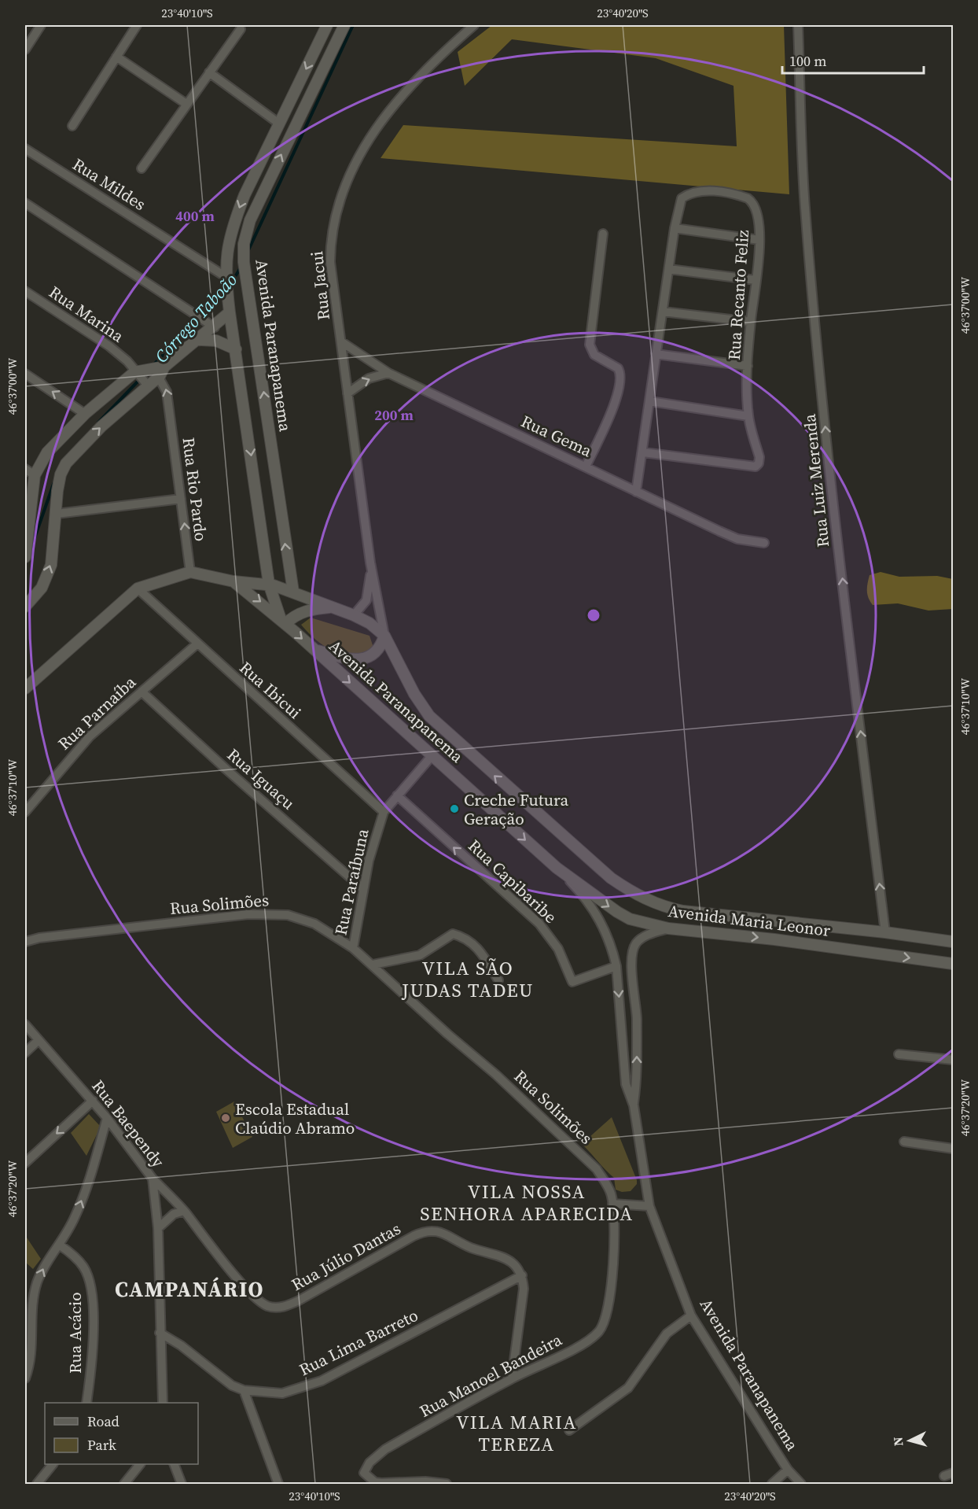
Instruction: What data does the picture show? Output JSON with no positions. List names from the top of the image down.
{
  "streets": {
    "street": [
      "Rua Mildes",
      "Rua Jacui",
      "Rua Recanto Feliz",
      "Rua Marina",
      "Avenida Paranapanema",
      "Rua Gema",
      "Rua Luiz Merenda",
      "Rua Rio Pardo",
      "Rua Ibicui",
      "Rua Parnaíba",
      "Rua Iguaçu",
      "Rua Capibaribe",
      "Rua Paraíbuna",
      "Rua Solimões",
      "Avenida Maria Leonor",
      "Rua Baependy",
      "Rua Júlio Dantas",
      "Rua Acácio",
      "Rua Lima Barreto",
      "Rua Manoel Bandeira"
    ]
  },
  "crossings": [
    ["Rua Jacui", "Avenida Paranapanema"],
    ["Rua Jacui", "Rua Gema"],
    ["Rua Recanto Feliz", "Rua Gema"],
    ["Avenida Paranapanema", "Rua Capibaribe"],
    ["Avenida Paranapanema", "Rua Paraíbuna"],
    ["Avenida Paranapanema", "Avenida Maria Leonor"],
    ["Rua Luiz Merenda", "Avenida Maria Leonor"],
    ["Rua Ibicui", "Rua Parnaíba"],
    ["Rua Ibicui", "Rua Paraíbuna"],
    ["Rua Parnaíba", "Rua Iguaçu"],
    ["Rua Iguaçu", "Rua Paraíbuna"],
    ["Rua Capibaribe", "Rua Paraíbuna"],
    ["Rua Paraíbuna", "Rua Solimões"],
    ["Rua Solimões", "Rua Manoel Bandeira"],
    ["Rua Baependy", "Rua Júlio Dantas"],
    ["Rua Baependy", "Rua Lima Barreto"],
    ["Rua Júlio Dantas", "Rua Lima Barreto"]
  ],
  "one_way": ["Rua Luiz Merenda", "Rua Rio Pardo", "Rua Capibaribe"],
  "districts": [
    "VILA SÃO JUDAS TADEU",
    "VILA NOSSA SENHORA APARECIDA",
    "CAMPANÁRIO",
    "VILA MARIA TEREZA"
  ],
  "water": ["Córrego Taboão"],
  "places": ["Creche Futura Geração", "Escola Estadual Claúdio Abramo"],
  "legend": ["Road", "Park"],
  "scale_bar": "100 m",
  "north": "left",
  "coordinates": [
    "23°40'10\"S",
    "23°40'20\"S",
    "46°37'00\"W",
    "46°37'10\"W",
    "46°37'20\"W"
  ],
  "rings": ["400 m", "200 m"]
}
